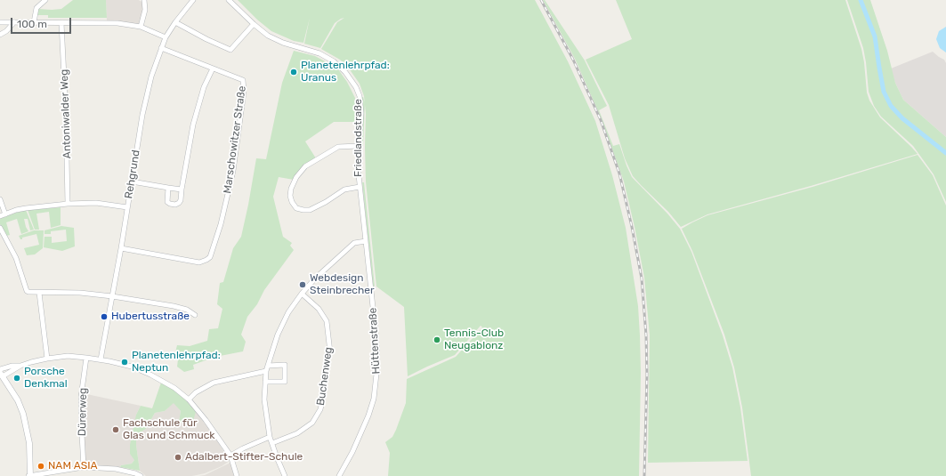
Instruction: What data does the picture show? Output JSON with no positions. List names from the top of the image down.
{
  "streets": {
    "street": [
      "Antoniwalder Weg",
      "Friedlandstraße",
      "Marschowitzer Straße",
      "Rehgrund",
      "Hüttenstraße",
      "Buchenweg",
      "Dürerweg"
    ]
  },
  "crossings": [
    ["Friedlandstraße", "Hüttenstraße"],
    ["Marschowitzer Straße", "Rehgrund"]
  ],
  "places": [
    "Planetenlehrpfad: Uranus",
    "Webdesign Steinbrecher",
    "Hubertusstraße",
    "Tennis-Club Neugablonz",
    "Planetenlehrpfad: Neptun",
    "Porsche Denkmal",
    "Fachschule für Glas und Schmuck",
    "Adalbert-Stifter-Schule",
    "NAM ASIA"
  ],
  "scale_bar": "100 m"
}
